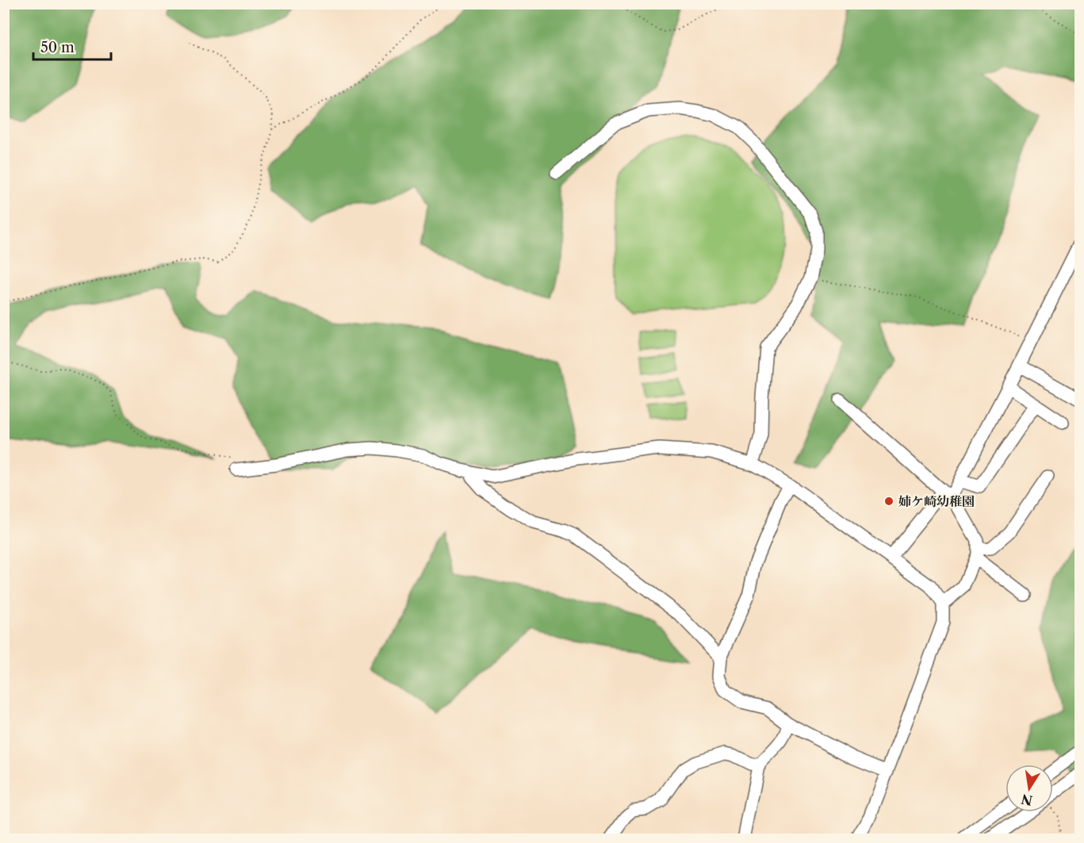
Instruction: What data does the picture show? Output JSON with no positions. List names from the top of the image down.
{
  "places": ["姉ケ崎幼稚園"],
  "scale_bar": "50 m",
  "north": "bottom"
}
